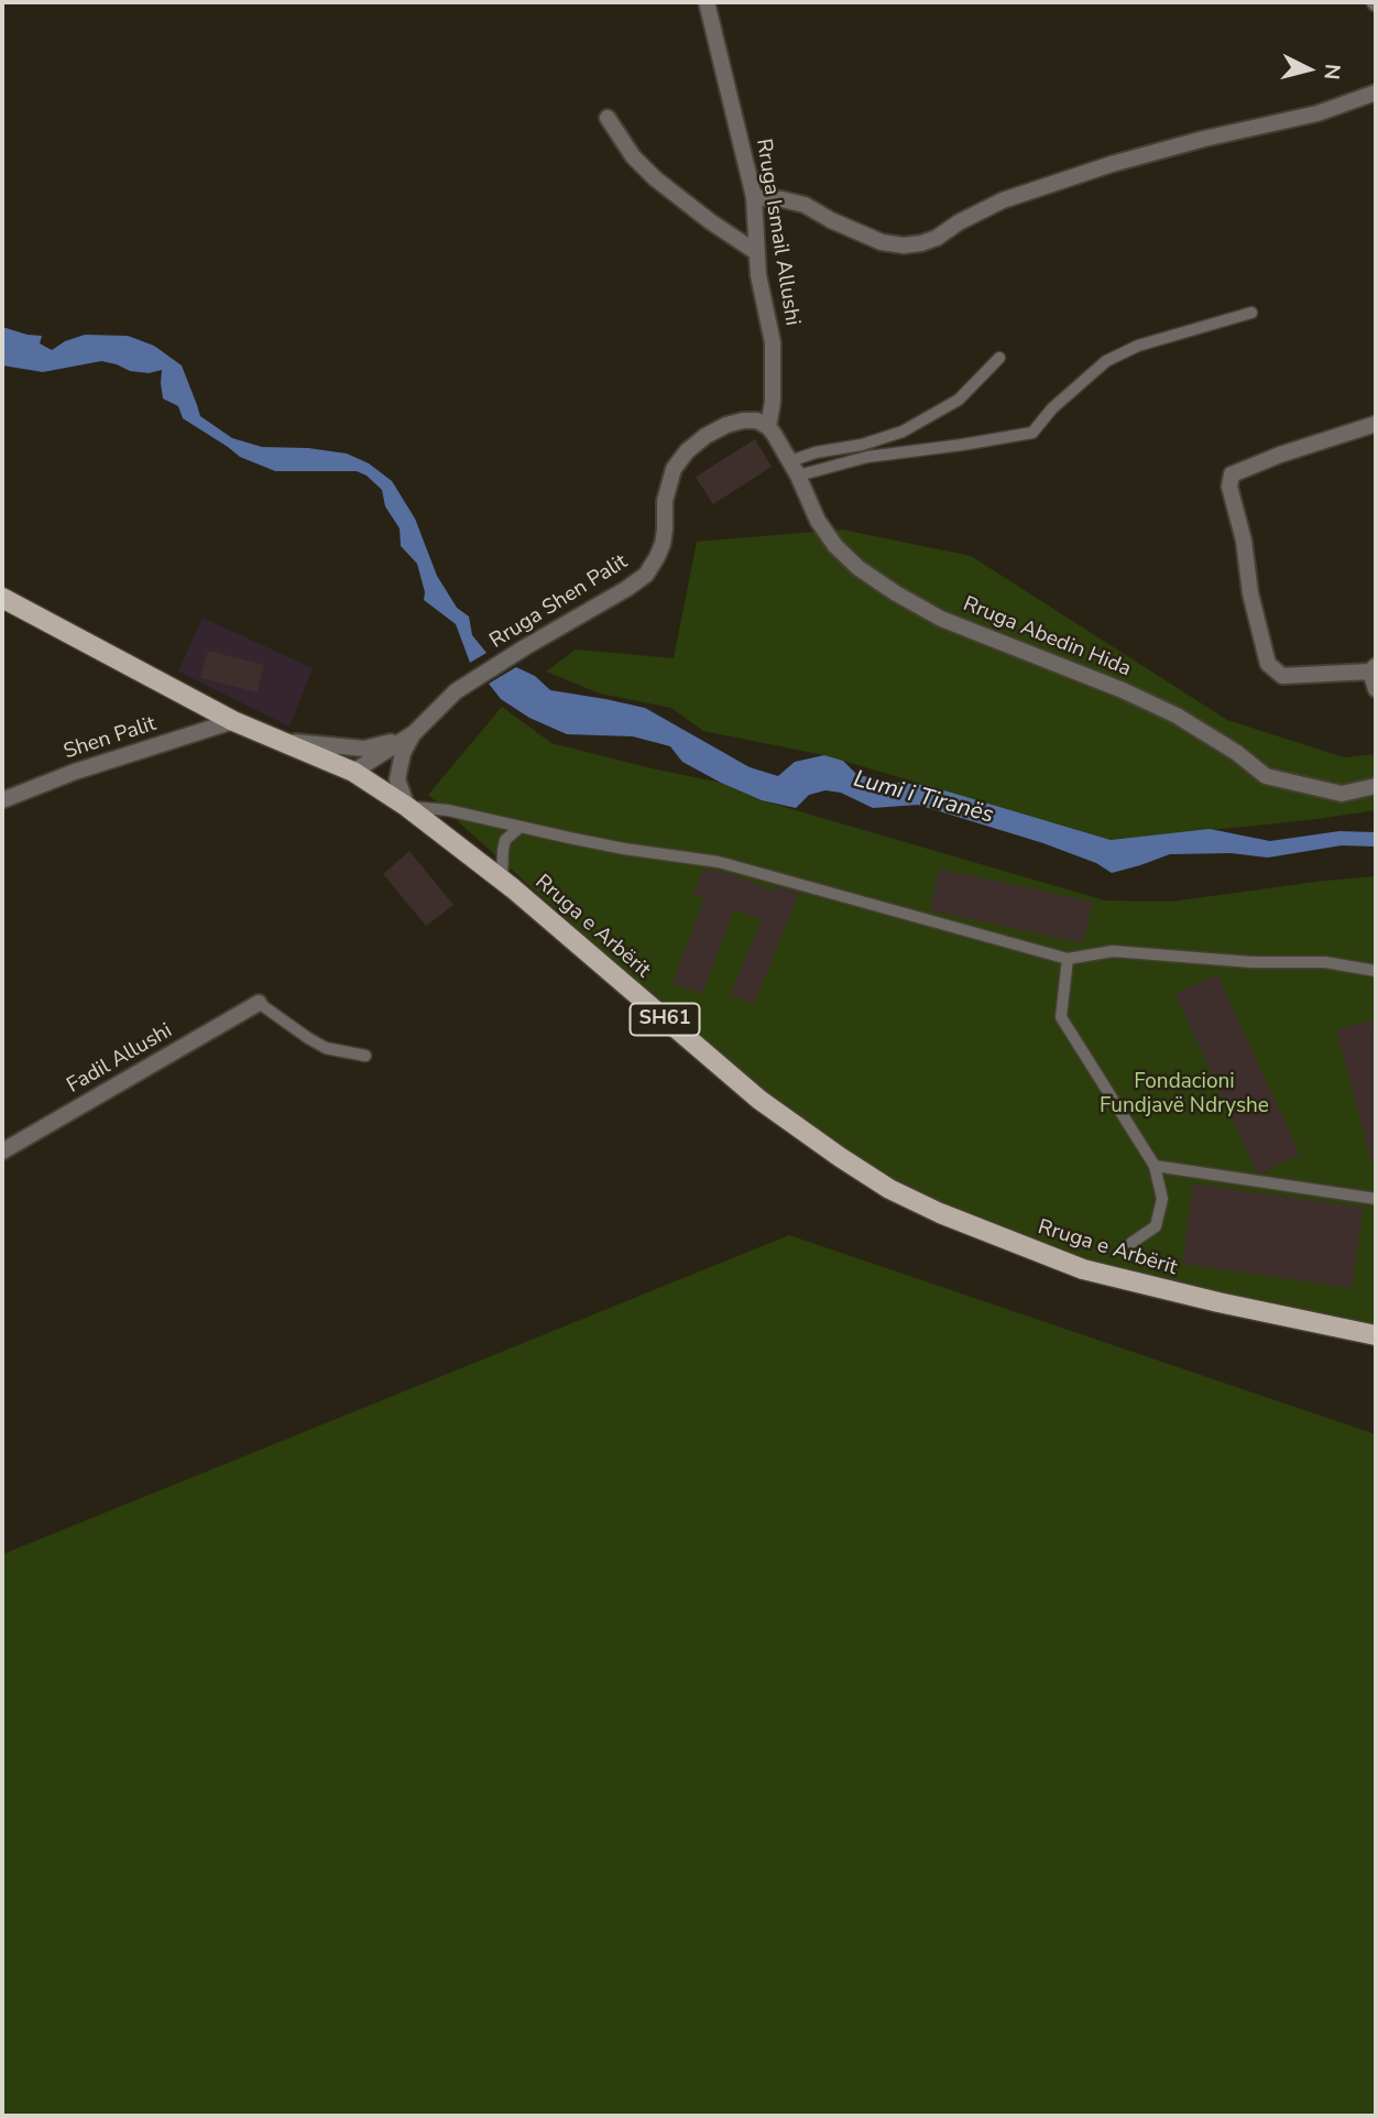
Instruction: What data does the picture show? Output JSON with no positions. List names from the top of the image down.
{
  "streets": {
    "main road": ["Rruga e Arbërit", "SH61"],
    "street": [
      "Rruga Ismail Allushi",
      "Rruga Shen Palit",
      "Rruga Abedin Hida",
      "Shen Palit",
      "Fadil Allushi"
    ]
  },
  "crossings": [
    ["Rruga Ismail Allushi", "Rruga Shen Palit"],
    ["Rruga Ismail Allushi", "Rruga Abedin Hida"],
    ["Rruga Shen Palit", "Rruga Abedin Hida"],
    ["Rruga Shen Palit", "Rruga e Arbërit"],
    ["Shen Palit", "Rruga e Arbërit"]
  ],
  "water": ["Lumi i Tiranës"],
  "parks": ["Fondacioni Fundjavë Ndryshe"],
  "north": "right"
}
